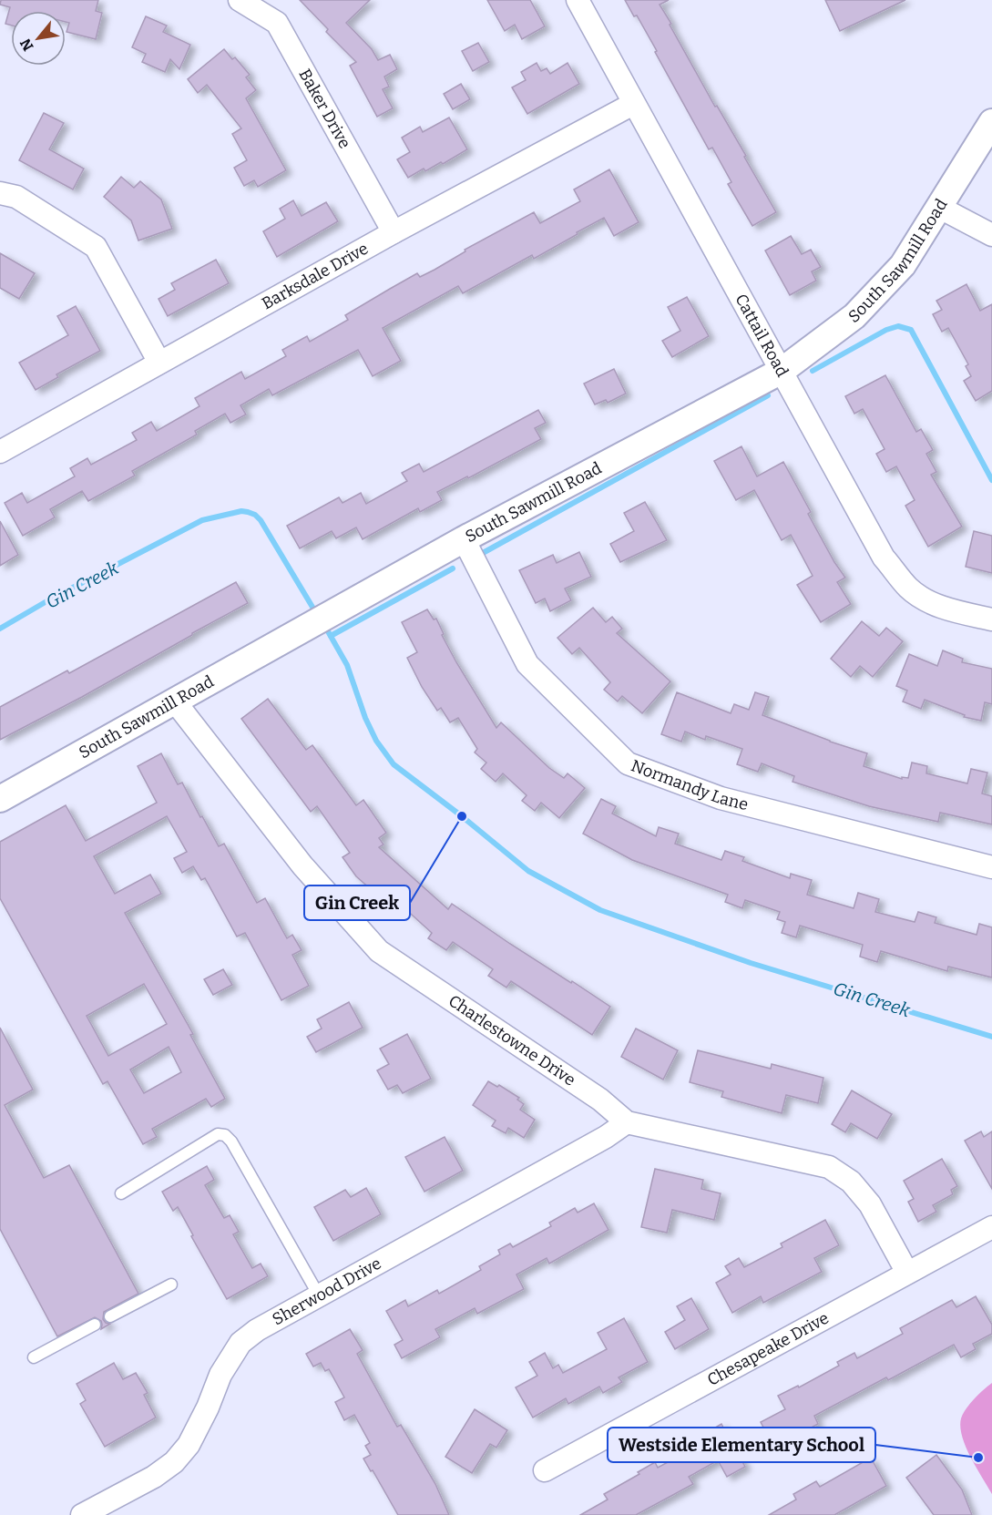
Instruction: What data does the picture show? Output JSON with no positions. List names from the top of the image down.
{
  "streets": {
    "street": [
      "Baker Drive",
      "South Sawmill Road",
      "Barksdale Drive",
      "Cattail Road",
      "Normandy Lane",
      "Charlestowne Drive",
      "Sherwood Drive",
      "Chesapeake Drive"
    ]
  },
  "crossings": [
    ["Baker Drive", "Barksdale Drive"],
    ["South Sawmill Road", "Cattail Road"],
    ["South Sawmill Road", "Normandy Lane"],
    ["South Sawmill Road", "Charlestowne Drive"],
    ["Barksdale Drive", "Cattail Road"],
    ["Charlestowne Drive", "Sherwood Drive"],
    ["Charlestowne Drive", "Chesapeake Drive"]
  ],
  "water": ["Gin Creek"],
  "places": ["Gin Creek", "Westside Elementary School"],
  "north": "bottom left"
}
